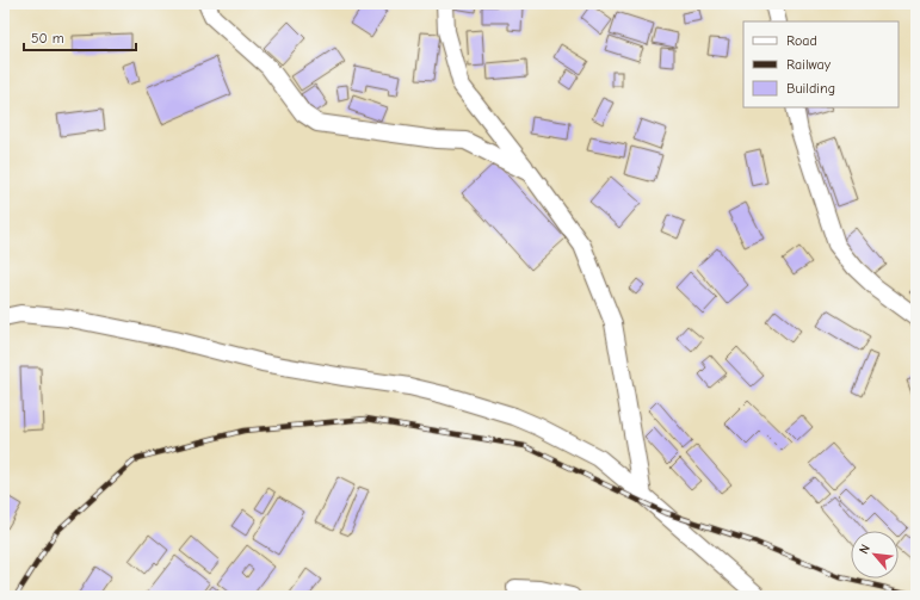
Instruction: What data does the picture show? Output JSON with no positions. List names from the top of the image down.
{
  "legend": ["Road", "Railway", "Building"],
  "scale_bar": "50 m",
  "north": "top left"
}
